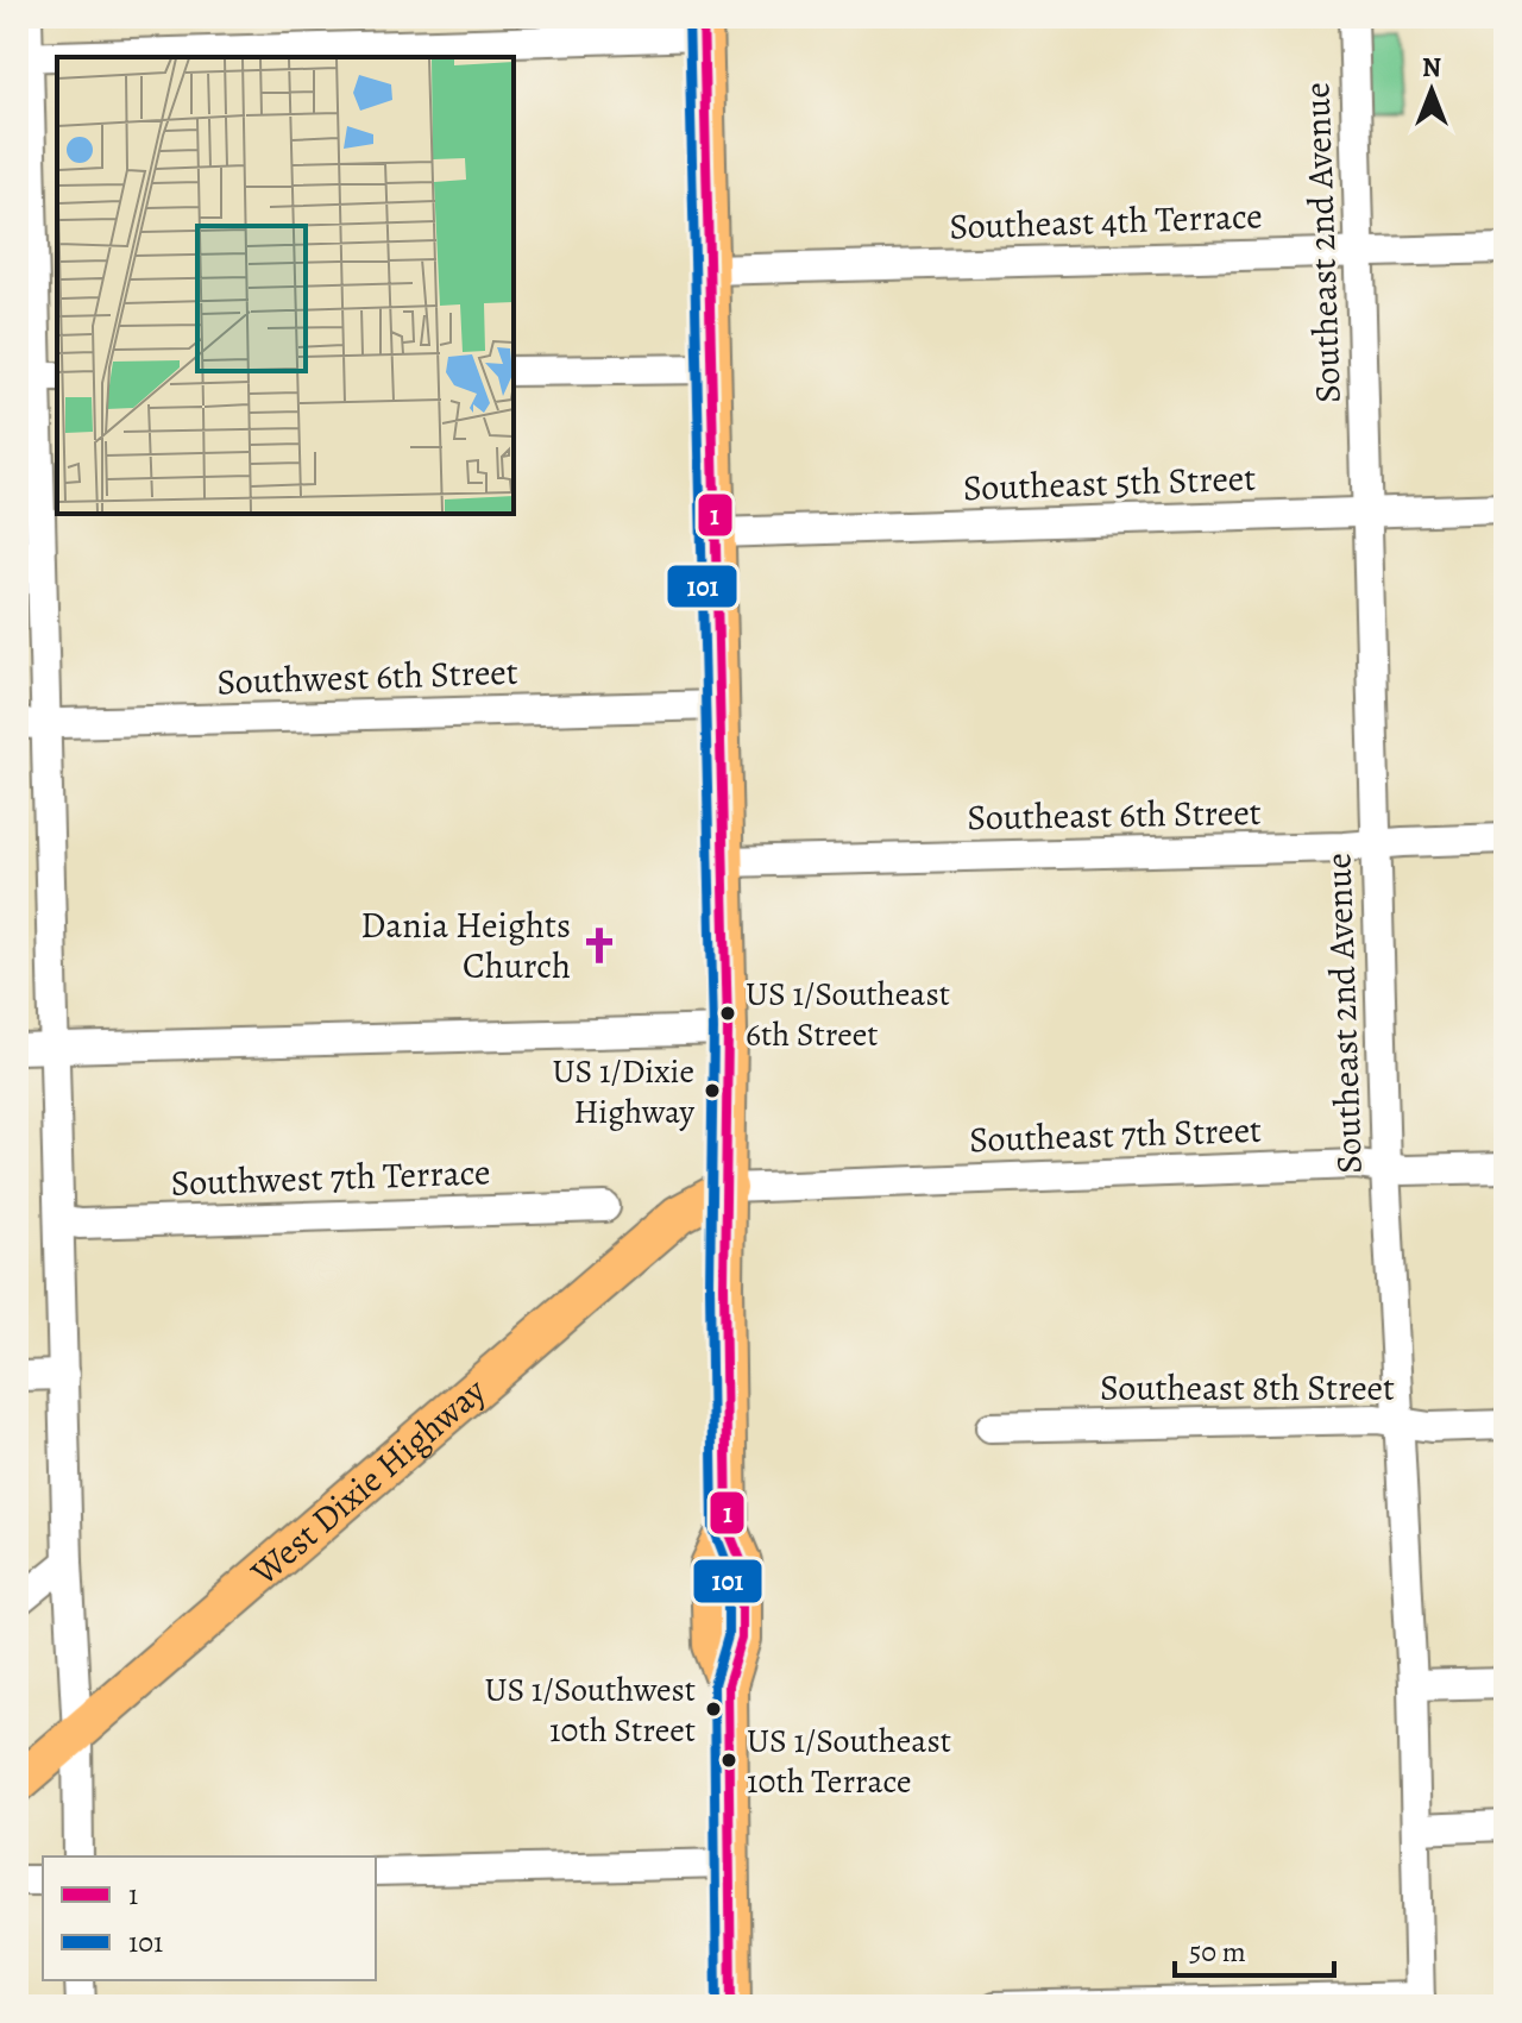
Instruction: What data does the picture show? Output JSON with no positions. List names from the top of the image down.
{
  "streets": {
    "main road": ["West Dixie Highway"],
    "street": [
      "Southeast 4th Terrace",
      "Southeast 2nd Avenue",
      "Southeast 5th Street",
      "Southwest 6th Street",
      "Southeast 6th Street",
      "Southeast 7th Street",
      "Southwest 7th Terrace",
      "Southeast 8th Street"
    ]
  },
  "crossings": [
    ["Southeast 4th Terrace", "Southeast 2nd Avenue"],
    ["Southeast 2nd Avenue", "Southeast 5th Street"],
    ["Southeast 2nd Avenue", "Southeast 6th Street"],
    ["Southeast 2nd Avenue", "Southeast 7th Street"],
    ["Southeast 2nd Avenue", "Southeast 8th Street"],
    ["Southeast 7th Street", "West Dixie Highway"]
  ],
  "places": {
    "church": ["Dania Heights Church"],
    "other": [
      "US 1/Southeast 6th Street",
      "US 1/Dixie Highway",
      "US 1/Southwest 10th Street",
      "US 1/Southeast 10th Terrace"
    ]
  },
  "lines": ["transit line 1", "transit line 101"],
  "legend": ["1", "101"],
  "scale_bar": "50 m",
  "north": "top"
}
